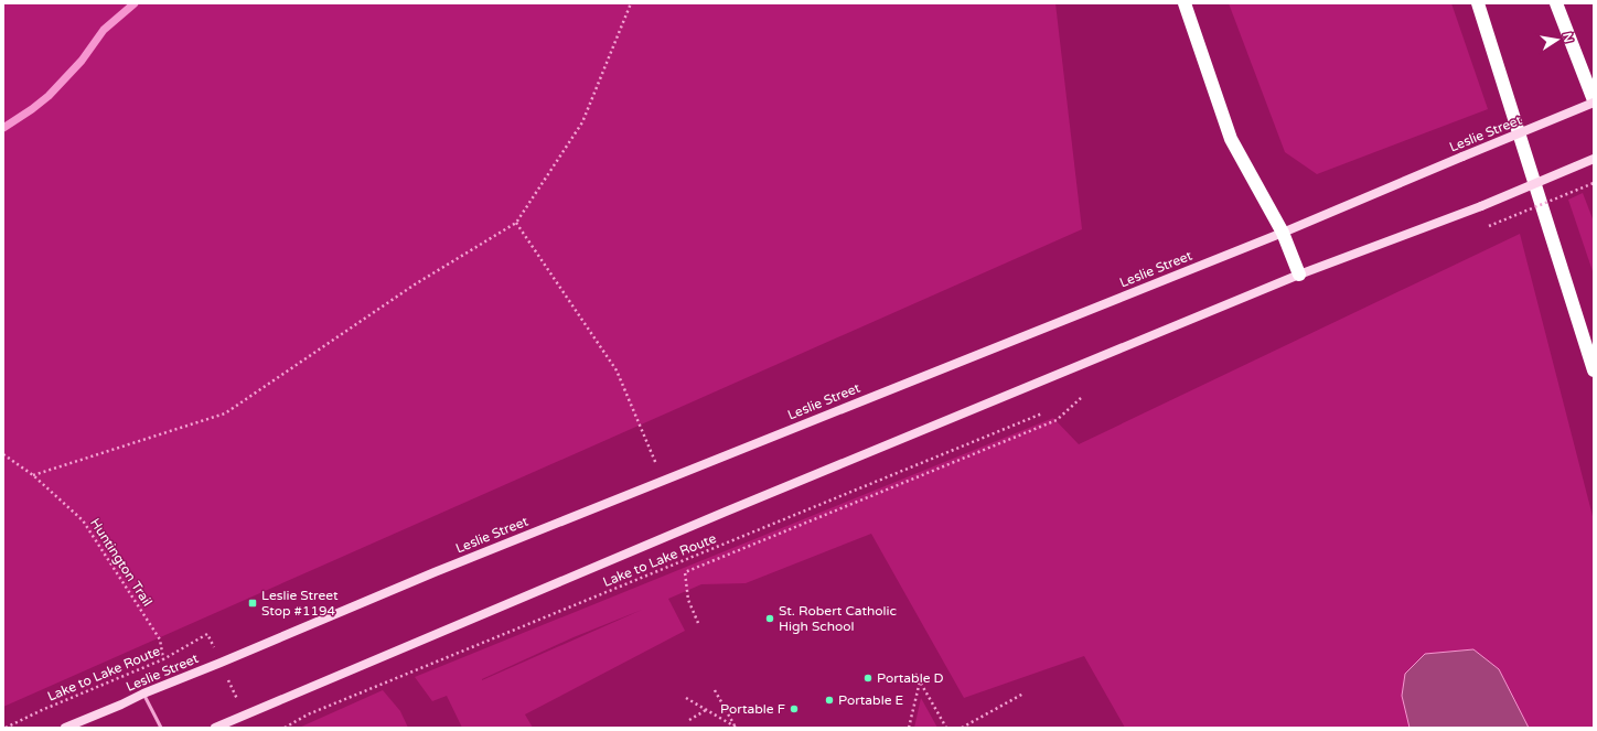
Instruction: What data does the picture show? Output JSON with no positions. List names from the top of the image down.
{
  "streets": {
    "main road": ["Leslie Street"],
    "path": ["Lake to Lake Route", "Huntington Trail"]
  },
  "crossings": [
    ["Lake to Lake Route", "Huntington Trail"]
  ],
  "places": {
    "transit": ["Leslie Street Stop #1194"],
    "other": [
      "St. Robert Catholic High School",
      "Portable D",
      "Portable E",
      "Portable F"
    ]
  },
  "north": "right"
}
